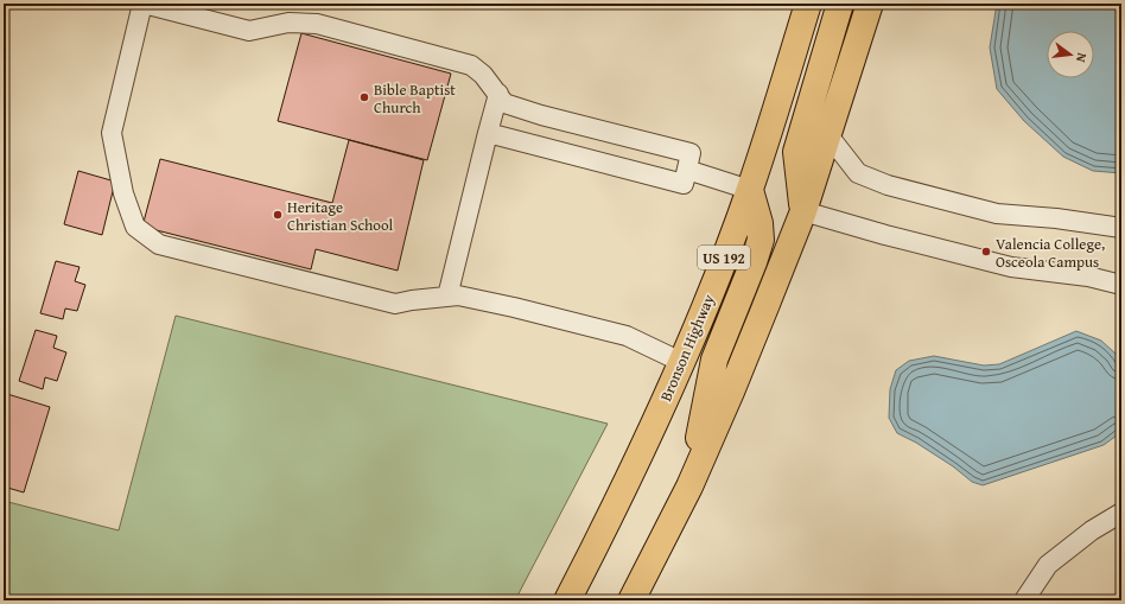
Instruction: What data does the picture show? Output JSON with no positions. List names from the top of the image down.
{
  "streets": {
    "highway": ["US 192", "Bronson Highway"]
  },
  "places": ["Bible Baptist Church", "Heritage Christian School", "Valencia College, Osceola Campus"],
  "north": "right"
}
